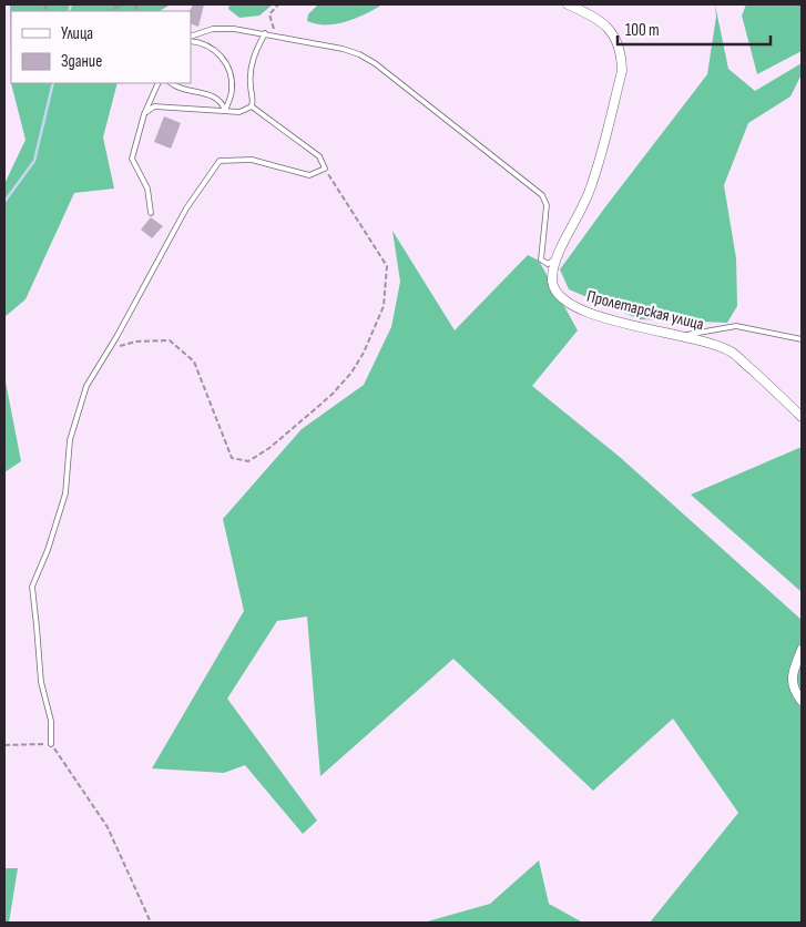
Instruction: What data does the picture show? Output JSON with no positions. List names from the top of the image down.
{
  "streets": {
    "street": ["Пролетарская улица"]
  },
  "legend": ["Улица", "Здание"],
  "scale_bar": "100 m"
}
